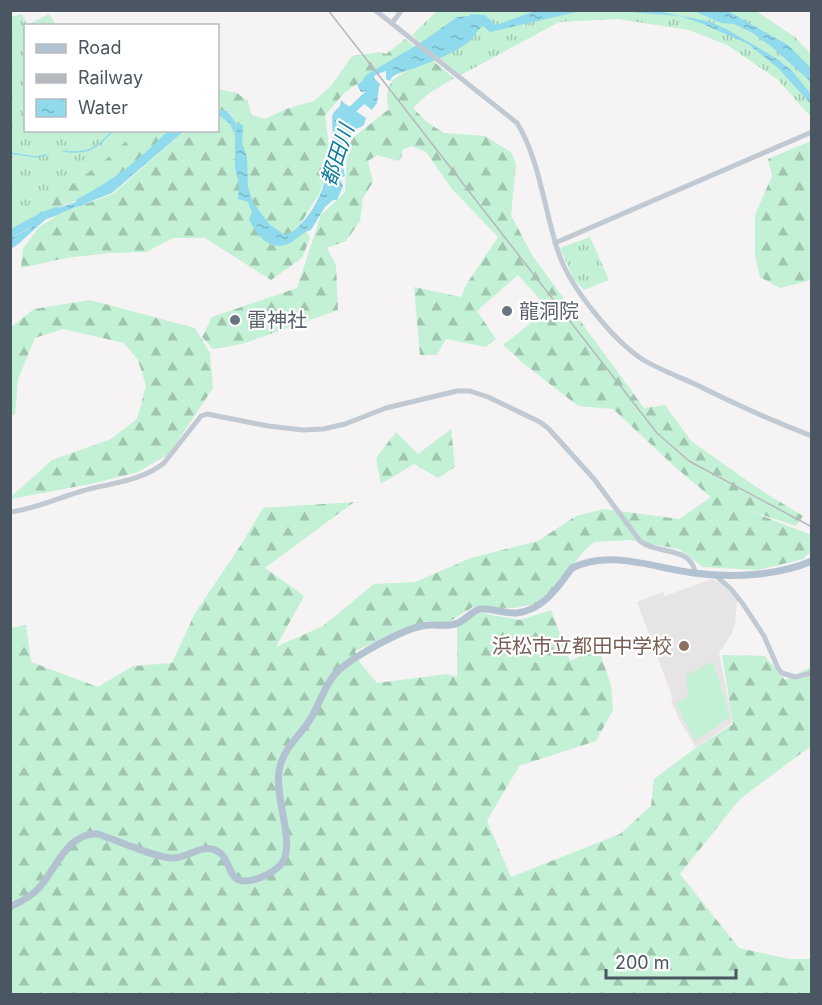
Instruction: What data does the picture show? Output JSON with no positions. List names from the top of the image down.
{
  "water": ["都田川"],
  "places": ["龍洞院", "雷神社", "浜松市立都田中学校"],
  "legend": ["Road", "Railway", "Water"],
  "scale_bar": "200 m"
}
